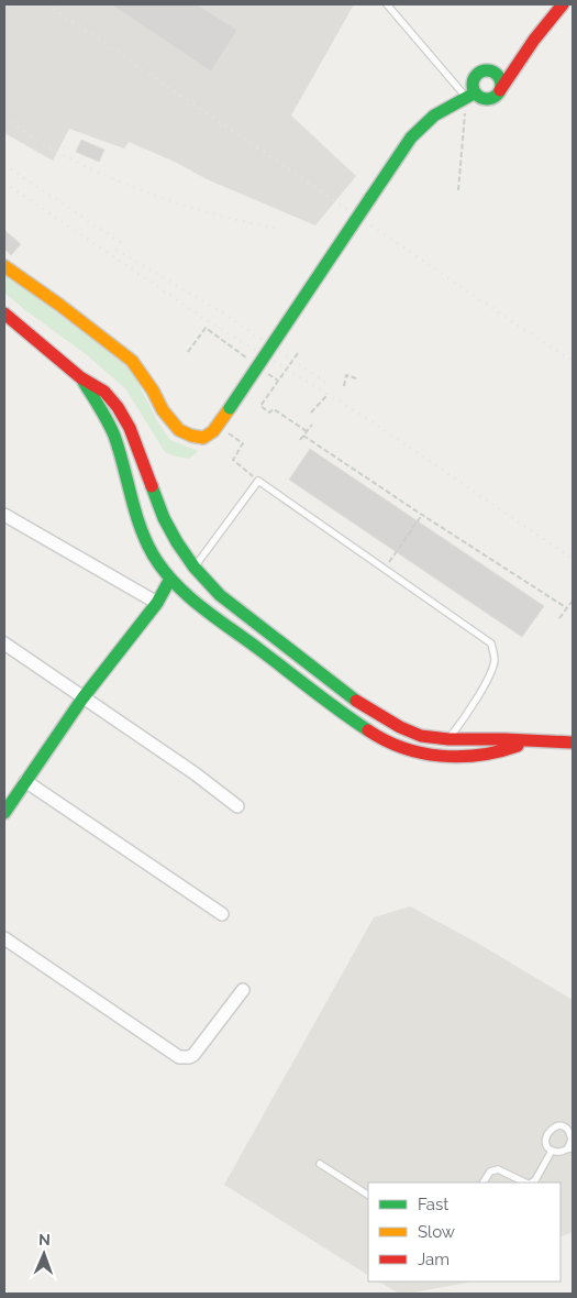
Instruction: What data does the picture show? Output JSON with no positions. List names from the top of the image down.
{
  "legend": ["Fast", "Slow", "Jam"],
  "north": "top"
}
